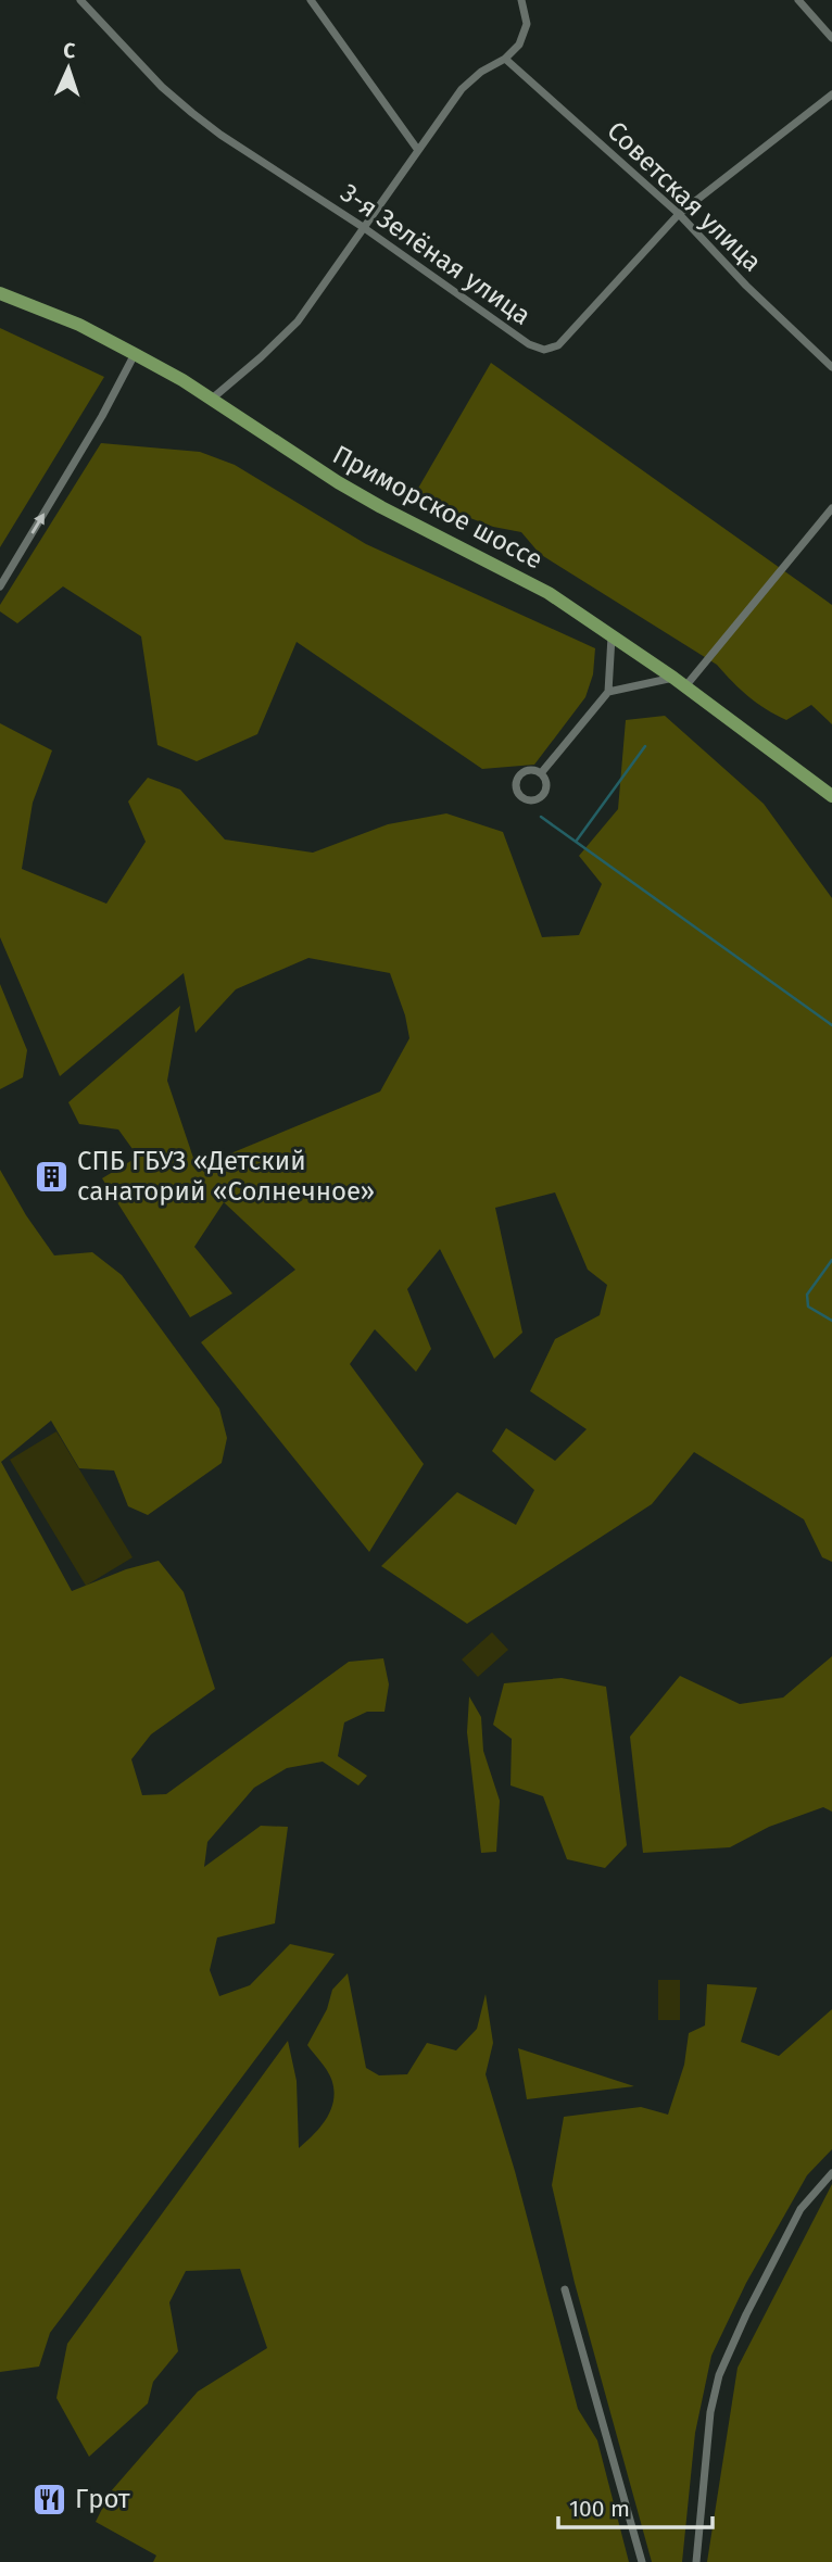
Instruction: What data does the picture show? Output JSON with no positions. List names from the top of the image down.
{
  "streets": {
    "main road": ["Приморское шоссе"],
    "street": ["Советская улица", "3-я Зелёная улица"]
  },
  "crossings": [
    ["Советская улица", "3-я Зелёная улица"]
  ],
  "places": {
    "building": ["СПБ ГБУЗ «Детский санаторий «Солнечное»"],
    "restaurant": ["Грот"]
  },
  "scale_bar": "100 m",
  "north": "top"
}
